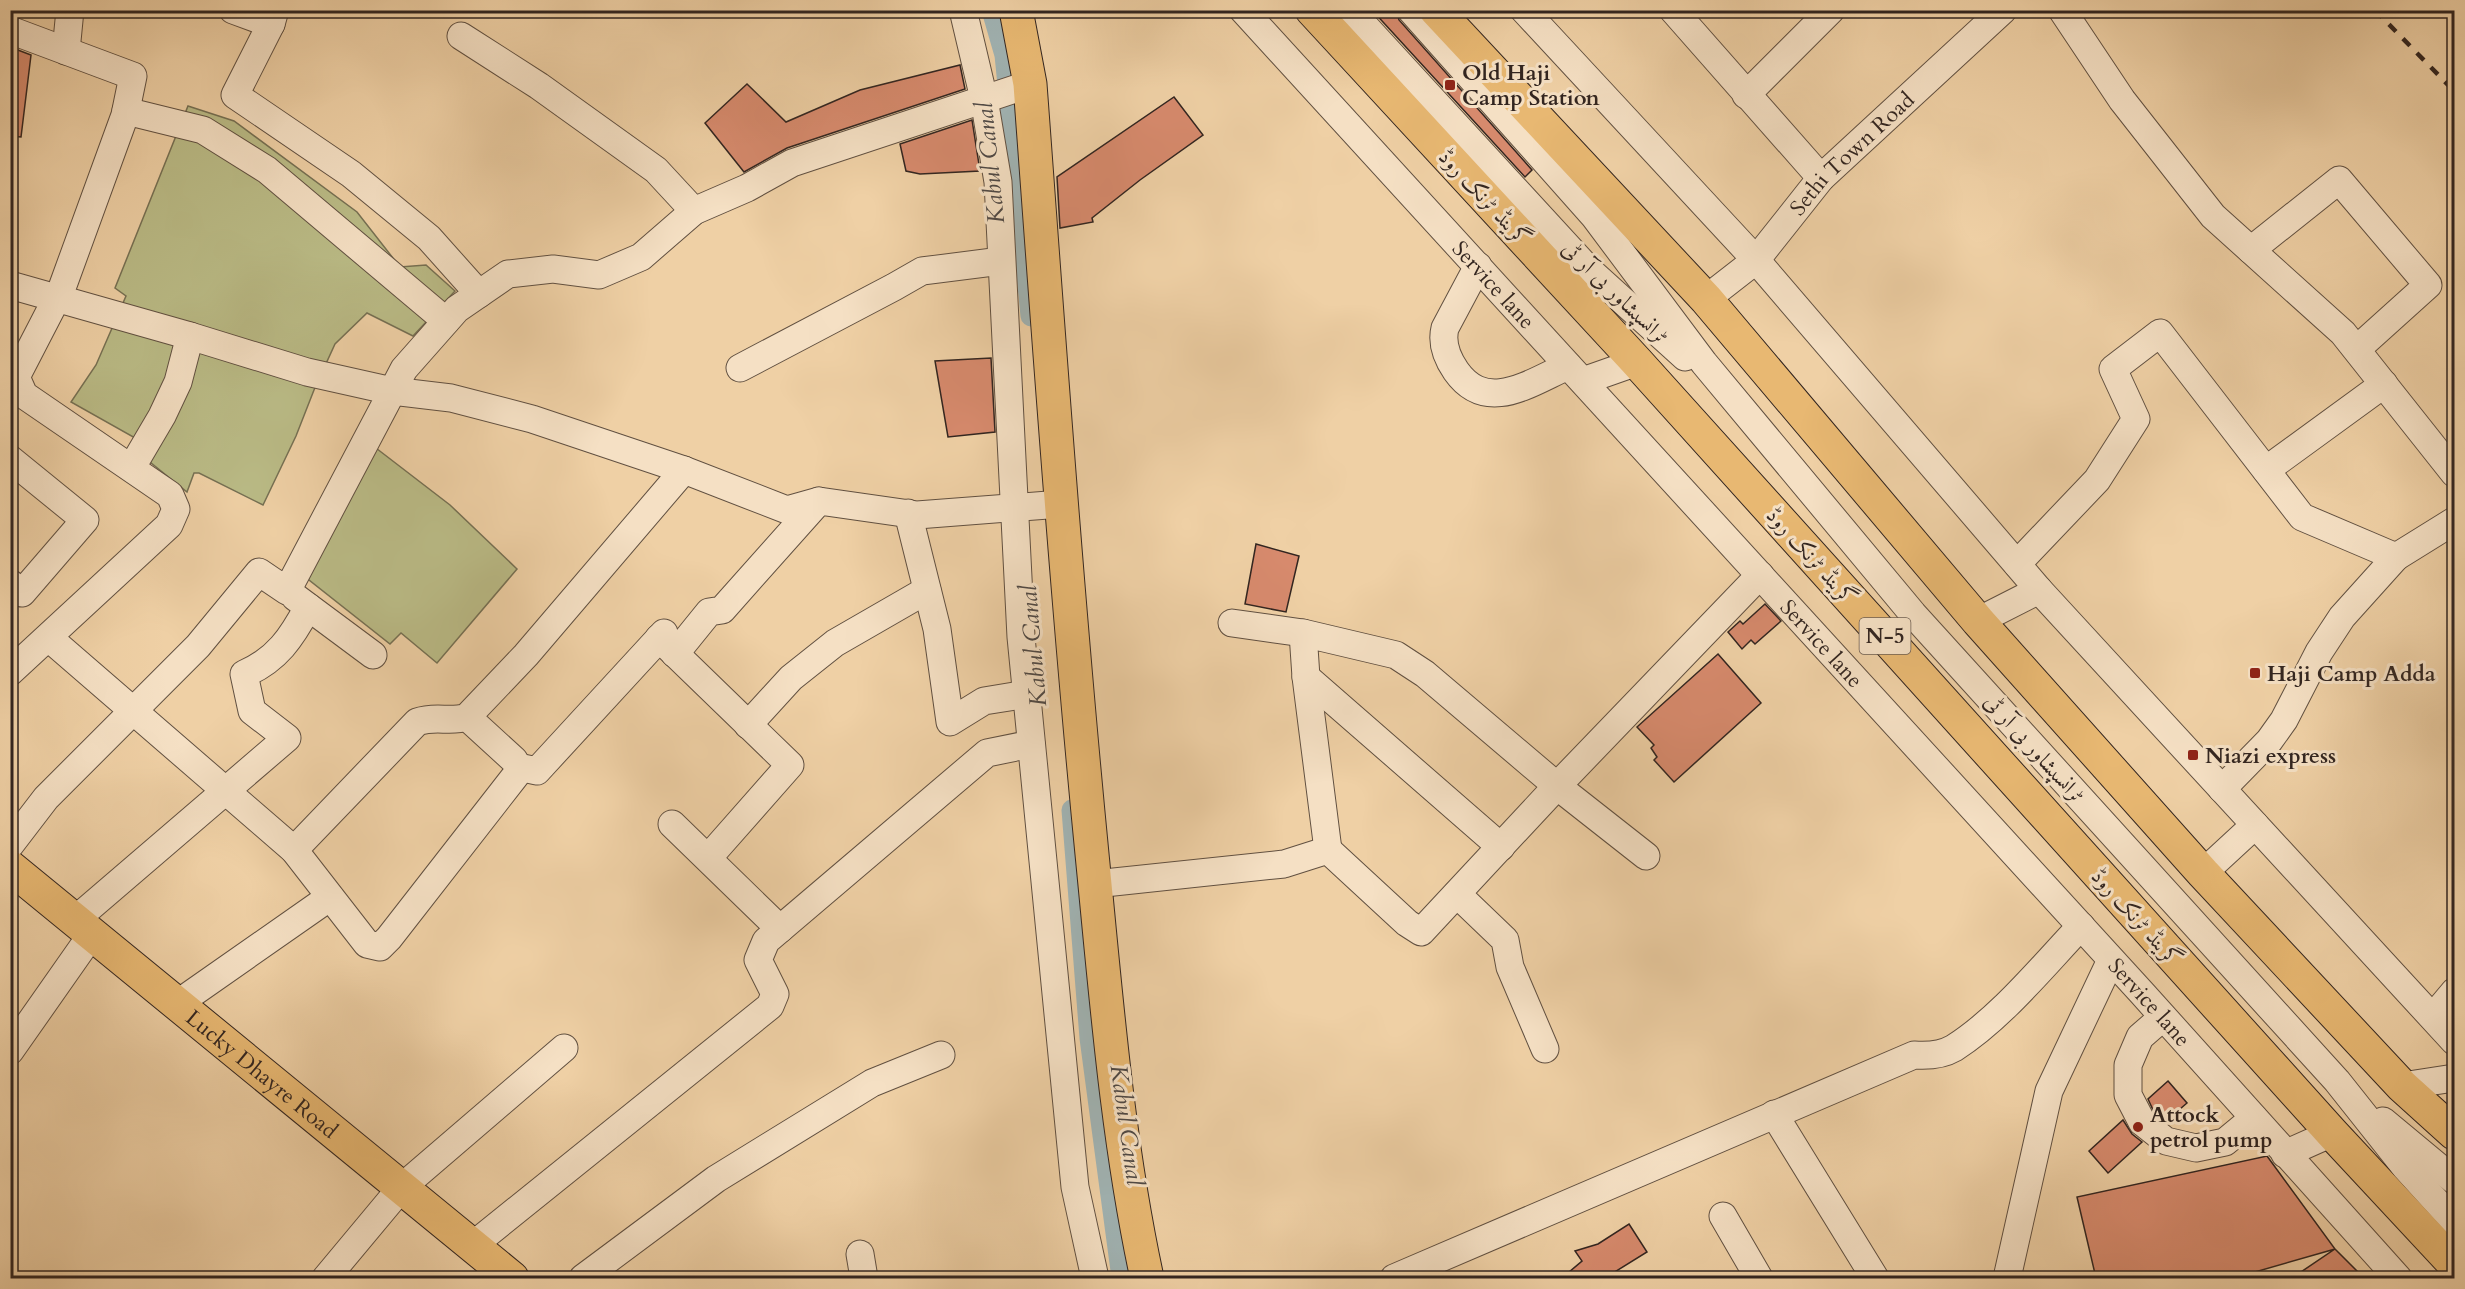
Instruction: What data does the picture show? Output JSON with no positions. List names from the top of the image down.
{
  "streets": {
    "main road": ["گرینڈ ٹرنک روڈ", "N-5", "Lucky Dhayre Road"],
    "street": ["Sethi Town Road", "Service lane", "ٹرانسپشاور بی آر ٹی"]
  },
  "water": ["Kabul Canal"],
  "places": {
    "transit": ["Old Haji Camp Station", "Haji Camp Adda", "Niazi express"],
    "other": ["Attock petrol pump"]
  }
}
